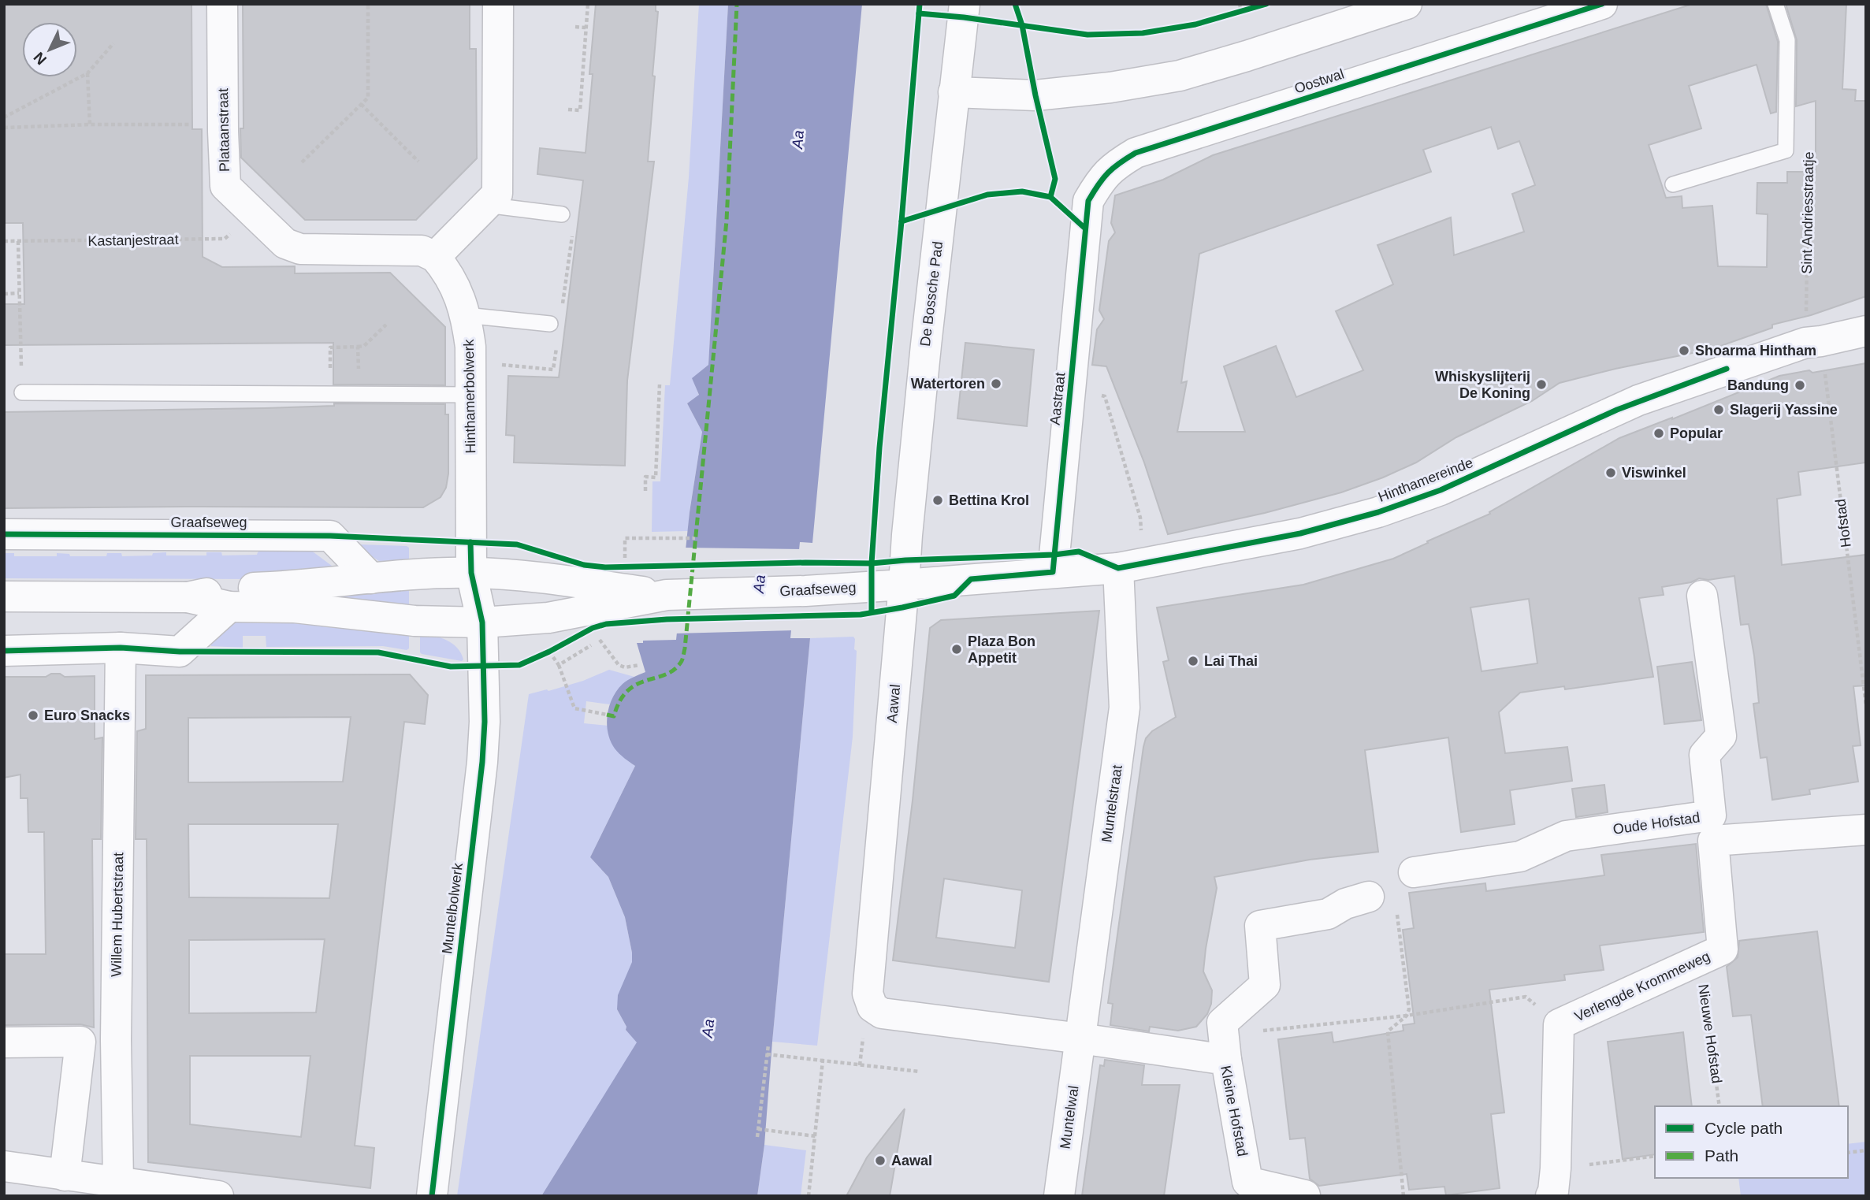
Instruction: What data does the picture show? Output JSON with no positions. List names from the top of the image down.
{
  "streets": {
    "street": [
      "Oostwal",
      "Plataanstraat",
      "De Bossche Pad",
      "Hinthamerbolwerk",
      "Aastraat",
      "Hinthamereinde",
      "Graafseweg",
      "Aawal",
      "Muntelstraat",
      "Oude Hofstad",
      "Muntelbolwerk",
      "Willem Hubertstraat",
      "Verlengde Krommeweg",
      "Kleine Hofstad",
      "Muntelwal"
    ],
    "path": [
      "Sint Andriesstraatje",
      "Kastanjestraat",
      "Hofstad",
      "Nieuwe Hofstad"
    ]
  },
  "crossings": [
    ["Oostwal", "Aastraat"],
    ["Plataanstraat", "Kastanjestraat"],
    ["Plataanstraat", "Hinthamerbolwerk"],
    ["Sint Andriesstraatje", "Hinthamereinde"],
    ["Sint Andriesstraatje", "Hofstad"],
    ["De Bossche Pad", "Hinthamereinde"],
    ["De Bossche Pad", "Graafseweg"],
    ["De Bossche Pad", "Aawal"],
    ["Hinthamerbolwerk", "Graafseweg"],
    ["Hinthamerbolwerk", "Muntelbolwerk"],
    ["Aastraat", "Hinthamereinde"],
    ["Hinthamereinde", "Graafseweg"],
    ["Hinthamereinde", "Hofstad"],
    ["Hinthamereinde", "Aawal"],
    ["Hinthamereinde", "Muntelstraat"],
    ["Graafseweg", "Aawal"],
    ["Graafseweg", "Muntelbolwerk"],
    ["Aawal", "Muntelstraat"],
    ["Aawal", "Kleine Hofstad"],
    ["Aawal", "Muntelwal"],
    ["Muntelstraat", "Kleine Hofstad"],
    ["Muntelstraat", "Muntelwal"],
    ["Oude Hofstad", "Verlengde Krommeweg"],
    ["Verlengde Krommeweg", "Nieuwe Hofstad"],
    ["Kleine Hofstad", "Muntelwal"]
  ],
  "water": ["Aa"],
  "places": [
    "Shoarma Hintham",
    "Watertoren",
    "Whiskyslijterij De Koning",
    "Bandung",
    "Slagerij Yassine",
    "Popular",
    "Viswinkel",
    "Bettina Krol",
    "Plaza Bon Appetit",
    "Lai Thai",
    "Euro Snacks",
    "Aawal"
  ],
  "legend": ["Cycle path", "Path"],
  "north": "bottom left"
}
